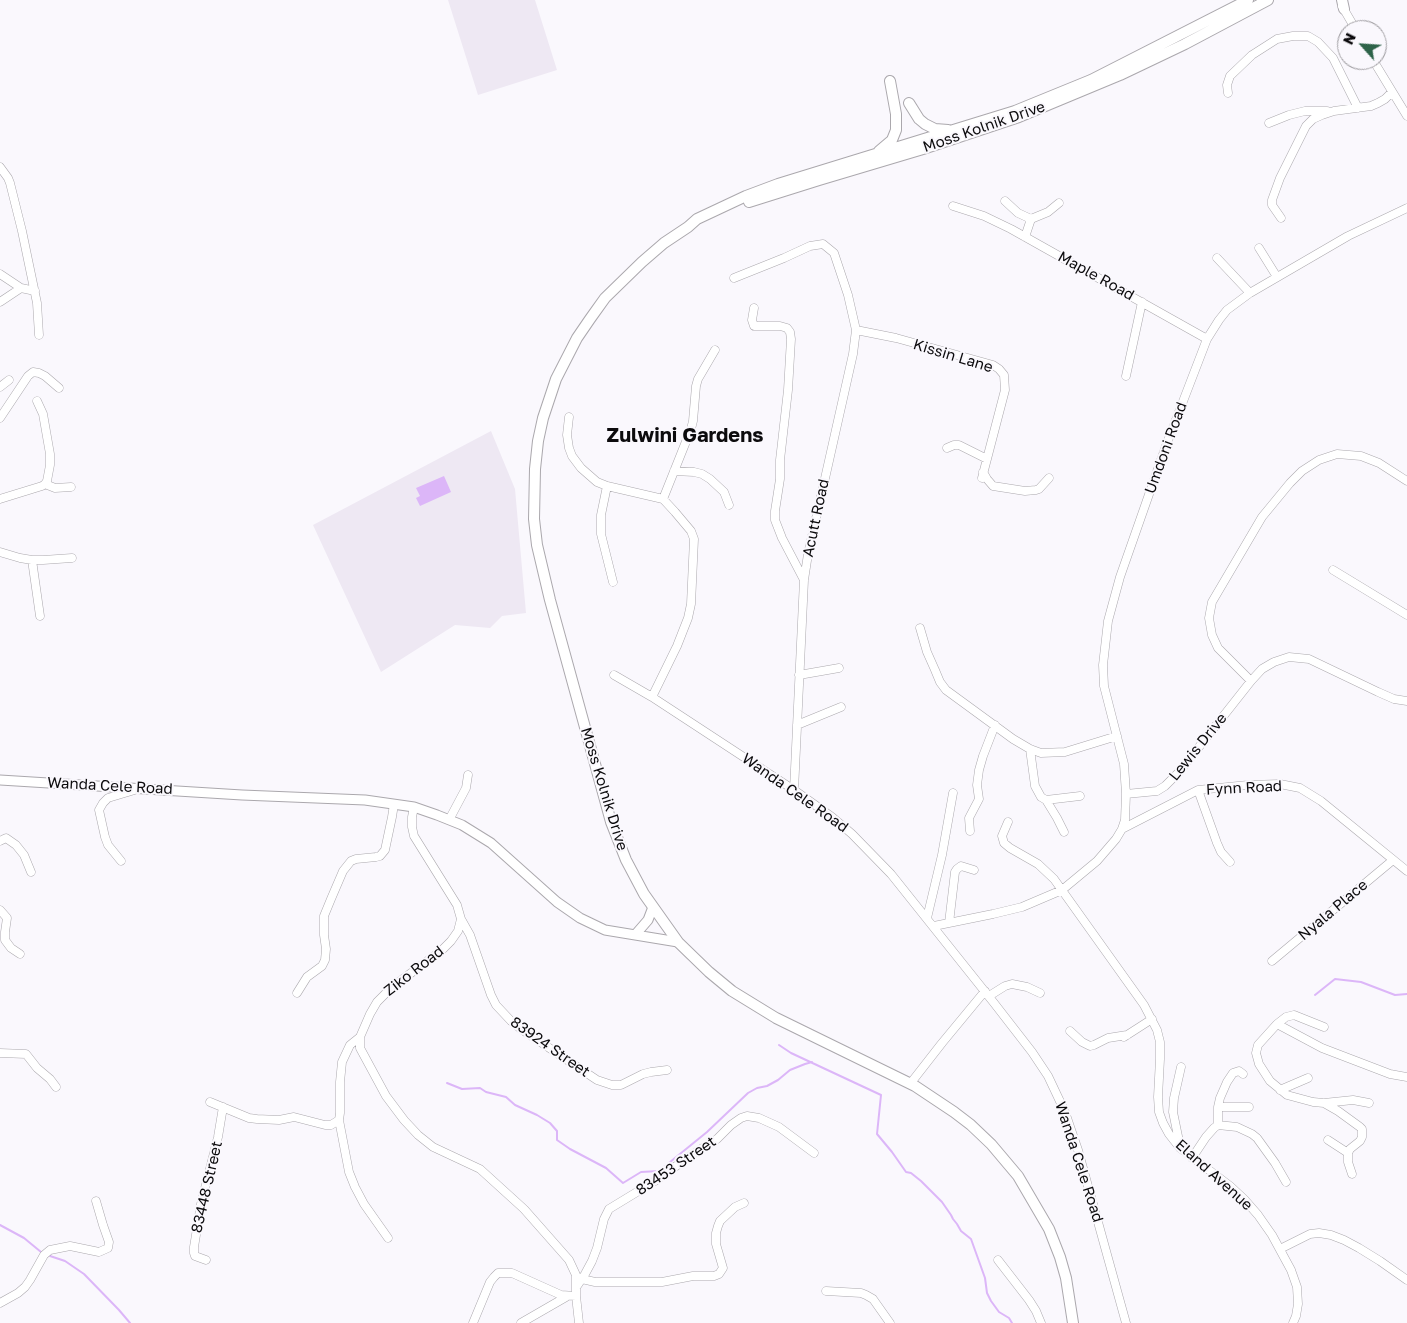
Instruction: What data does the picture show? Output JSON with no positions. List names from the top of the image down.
{
  "streets": {
    "main road": ["Moss Kolnik Drive"],
    "street": [
      "Maple Road",
      "Kissin Lane",
      "Umdoni Road",
      "Acutt Road",
      "Lewis Drive",
      "Wanda Cele Road",
      "Fynn Road",
      "Nyala Place",
      "Ziko Road",
      "83924 Street",
      "83453 Street",
      "Eland Avenue",
      "83448 Street"
    ]
  },
  "crossings": [
    ["Moss Kolnik Drive", "Wanda Cele Road"],
    ["Maple Road", "Umdoni Road"],
    ["Kissin Lane", "Acutt Road"],
    ["Umdoni Road", "Lewis Drive"],
    ["Acutt Road", "Wanda Cele Road"],
    ["Fynn Road", "Nyala Place"],
    ["Ziko Road", "83924 Street"]
  ],
  "districts": ["Zulwini Gardens"],
  "north": "top left"
}
